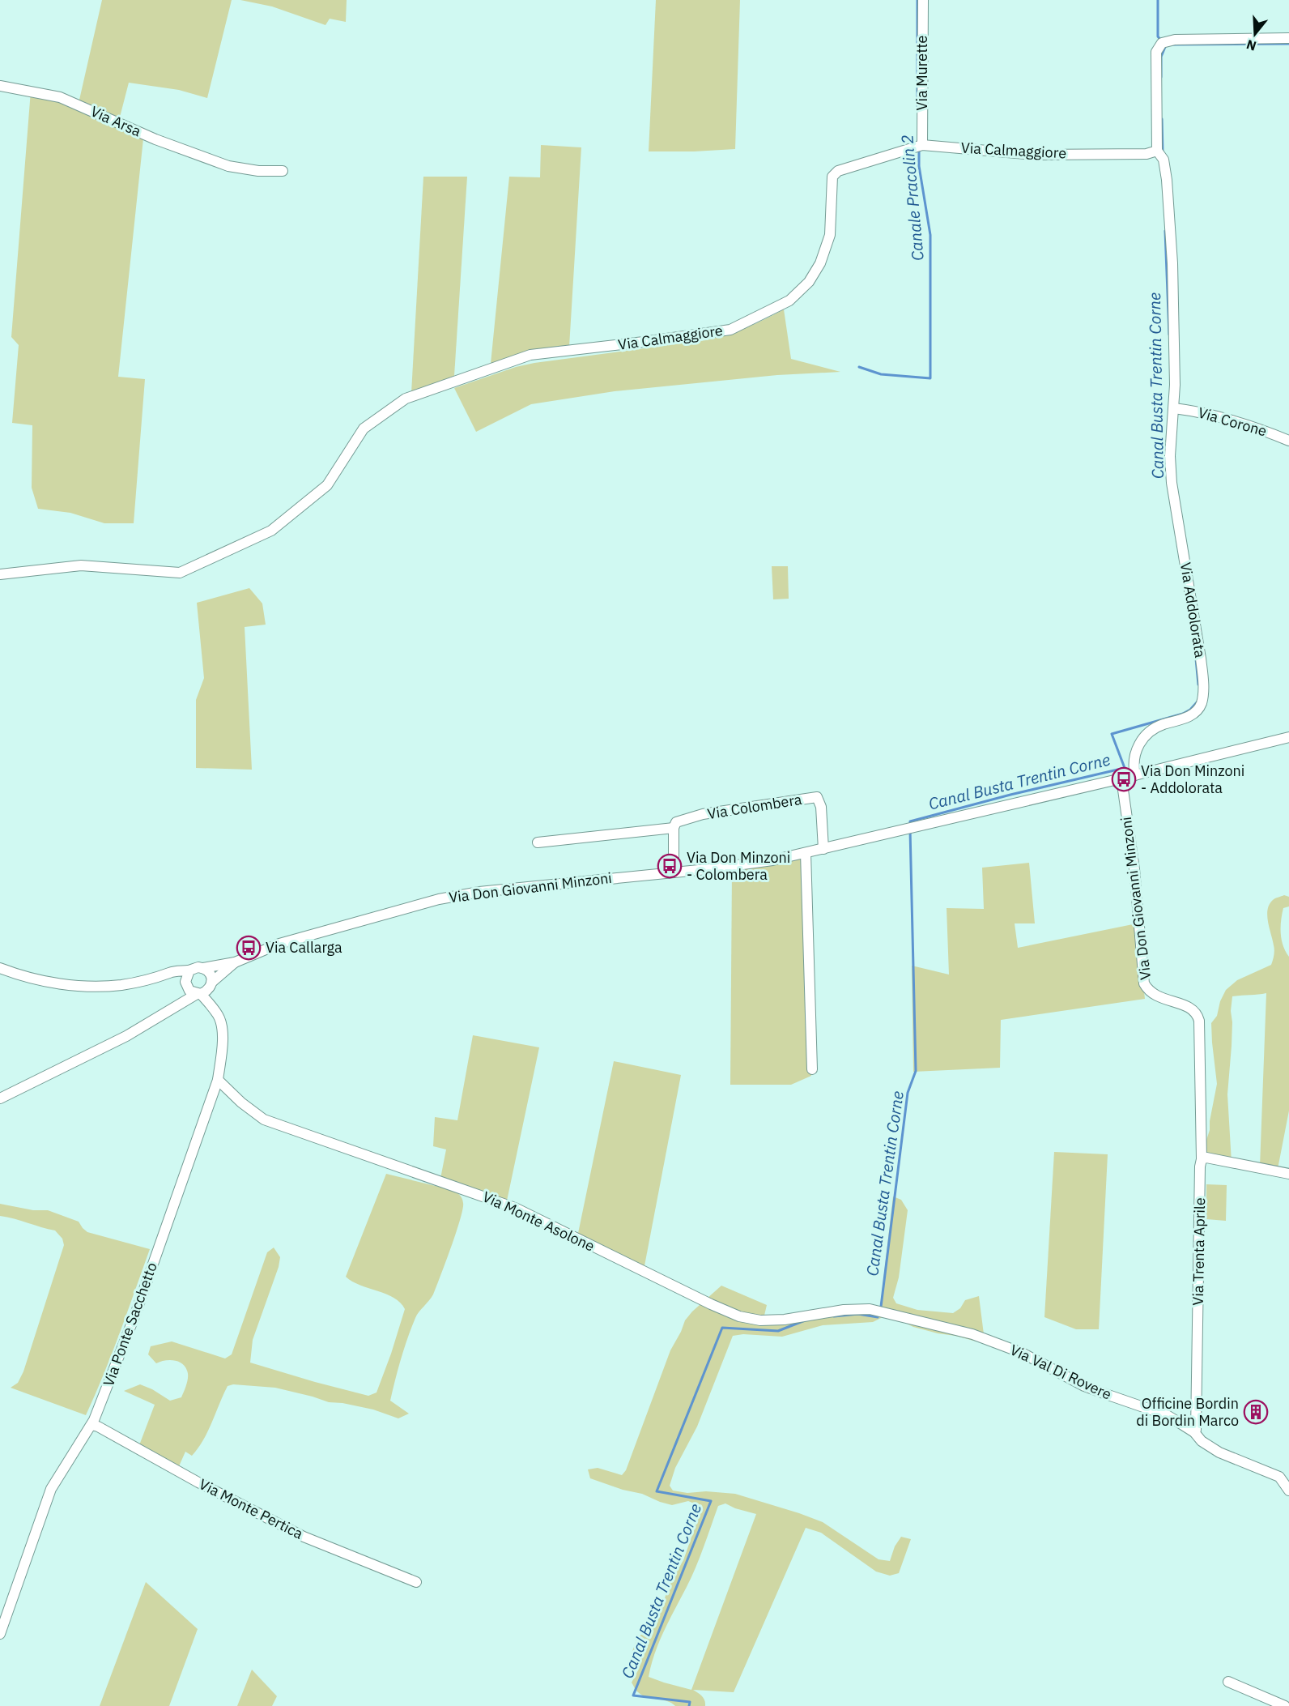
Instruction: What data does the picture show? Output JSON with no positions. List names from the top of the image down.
{
  "streets": {
    "street": [
      "Via Murette",
      "Via Arsa",
      "Via Calmaggiore",
      "Via Corone",
      "Via Addolorata",
      "Via Colombera",
      "Via Don Giovanni Minzoni",
      "Via Monte Asolone",
      "Via Trenta Aprile",
      "Via Ponte Sacchetto",
      "Via Val Di Rovere",
      "Via Monte Pertica"
    ]
  },
  "crossings": [
    ["Via Murette", "Via Calmaggiore"],
    ["Via Calmaggiore", "Via Addolorata"],
    ["Via Corone", "Via Addolorata"],
    ["Via Addolorata", "Via Don Giovanni Minzoni"],
    ["Via Colombera", "Via Don Giovanni Minzoni"],
    ["Via Don Giovanni Minzoni", "Via Trenta Aprile"],
    ["Via Monte Asolone", "Via Ponte Sacchetto"],
    ["Via Monte Asolone", "Via Val Di Rovere"],
    ["Via Trenta Aprile", "Via Val Di Rovere"],
    ["Via Ponte Sacchetto", "Via Monte Pertica"]
  ],
  "water": ["Canale Pracolin 2", "Canal Busta Trentin Corne"],
  "places": {
    "bus stop": ["Via Don Minzoni - Addolorata", "Via Don Minzoni - Colombera", "Via Callarga"],
    "building": ["Officine Bordin di Bordin Marco"]
  },
  "north": "bottom"
}
